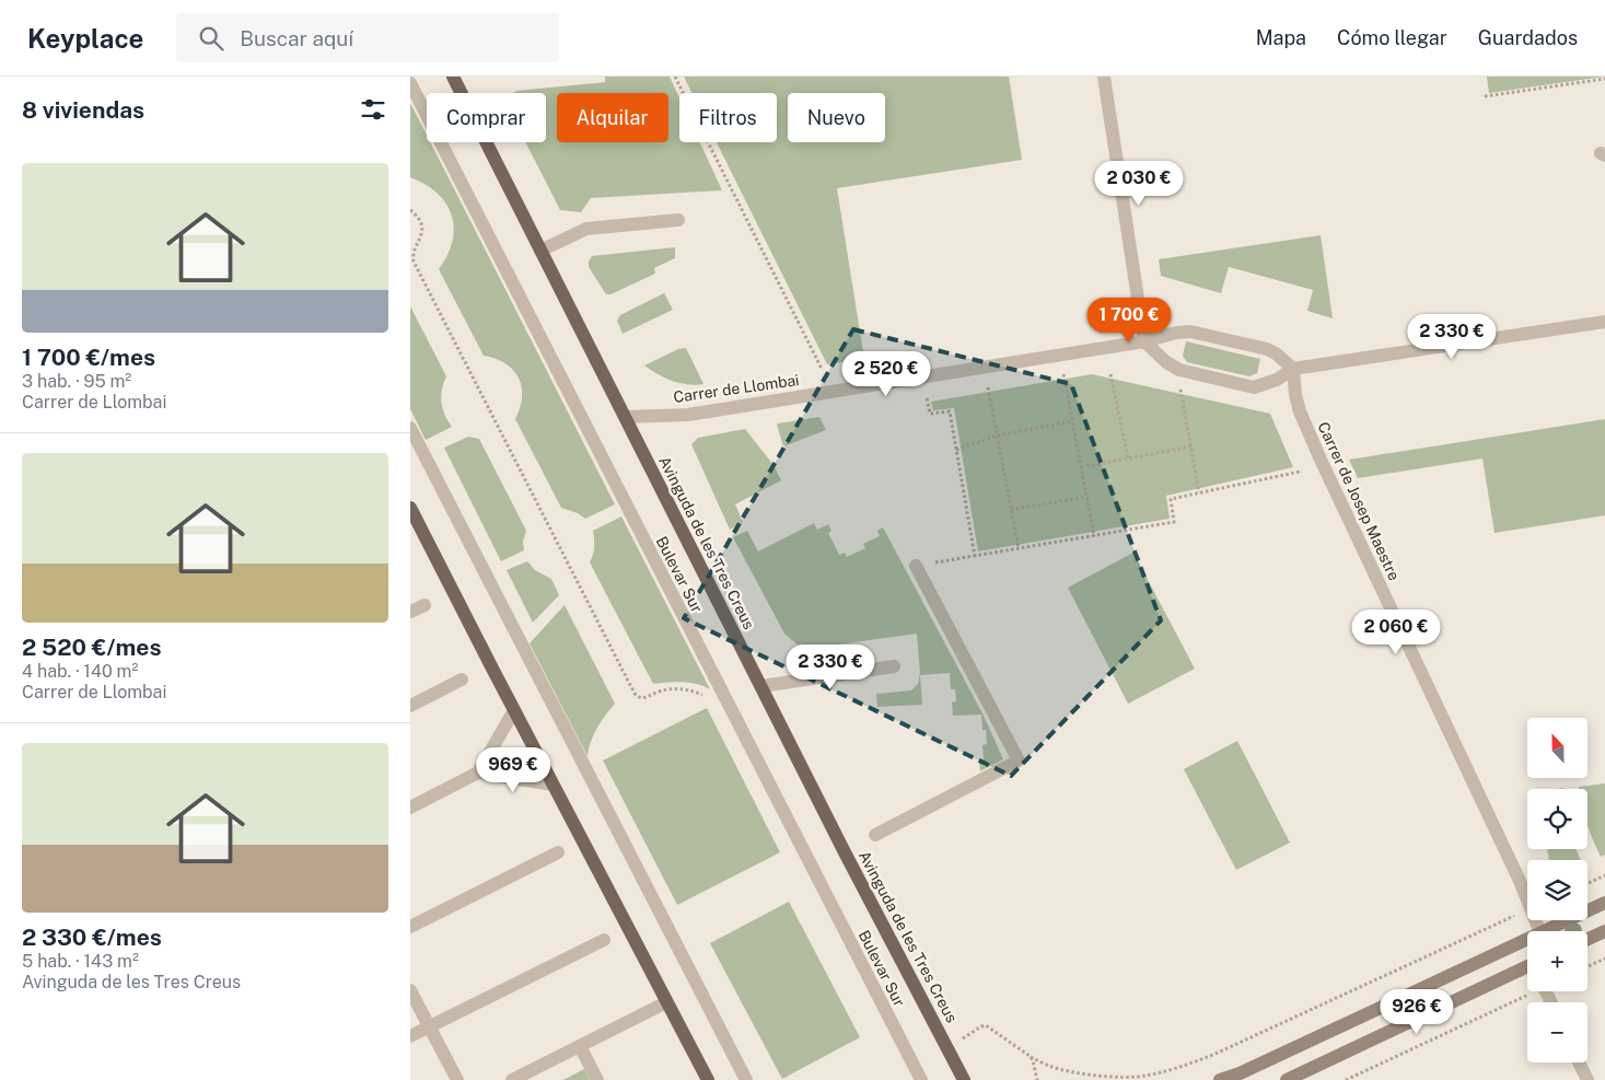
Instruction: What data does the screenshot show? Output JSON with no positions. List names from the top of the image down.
{
  "streets": {
    "main road": ["Avinguda de les Tres Creus"],
    "street": ["Carrer de Llombai", "Carrer de Josep Maestre", "Bulevar Sur"]
  },
  "crossings": [
    ["Carrer de Llombai", "Carrer de Josep Maestre"],
    ["Carrer de Llombai", "Avinguda de les Tres Creus"]
  ],
  "north": "top",
  "page": {
    "header": "Keyplace",
    "search": "Buscar aquí",
    "nav": ["Mapa", "Cómo llegar", "Guardados"],
    "heading": "8 viviendas",
    "chip": [
      "Comprar",
      "Alquilar",
      "Filtros",
      "Nuevo"
    ],
    "list": [
      {
        "name": "1 700 €/mes",
        "note": "3 hab. · 95 m² · Carrer de Llombai"
      },
      {
        "name": "2 520 €/mes",
        "note": "4 hab. · 140 m² · Carrer de Llombai"
      },
      {
        "name": "2 330 €/mes",
        "note": "5 hab. · 143 m² · Avinguda de les Tres Creus"
      }
    ],
    "price": [
      "2 030 €",
      "1 700 €",
      "2 330 €",
      "2 520 €",
      "2 060 €",
      "2 330 €",
      "969 €",
      "926 €"
    ],
    "map_buttons": ["+", "−"]
  }
}
